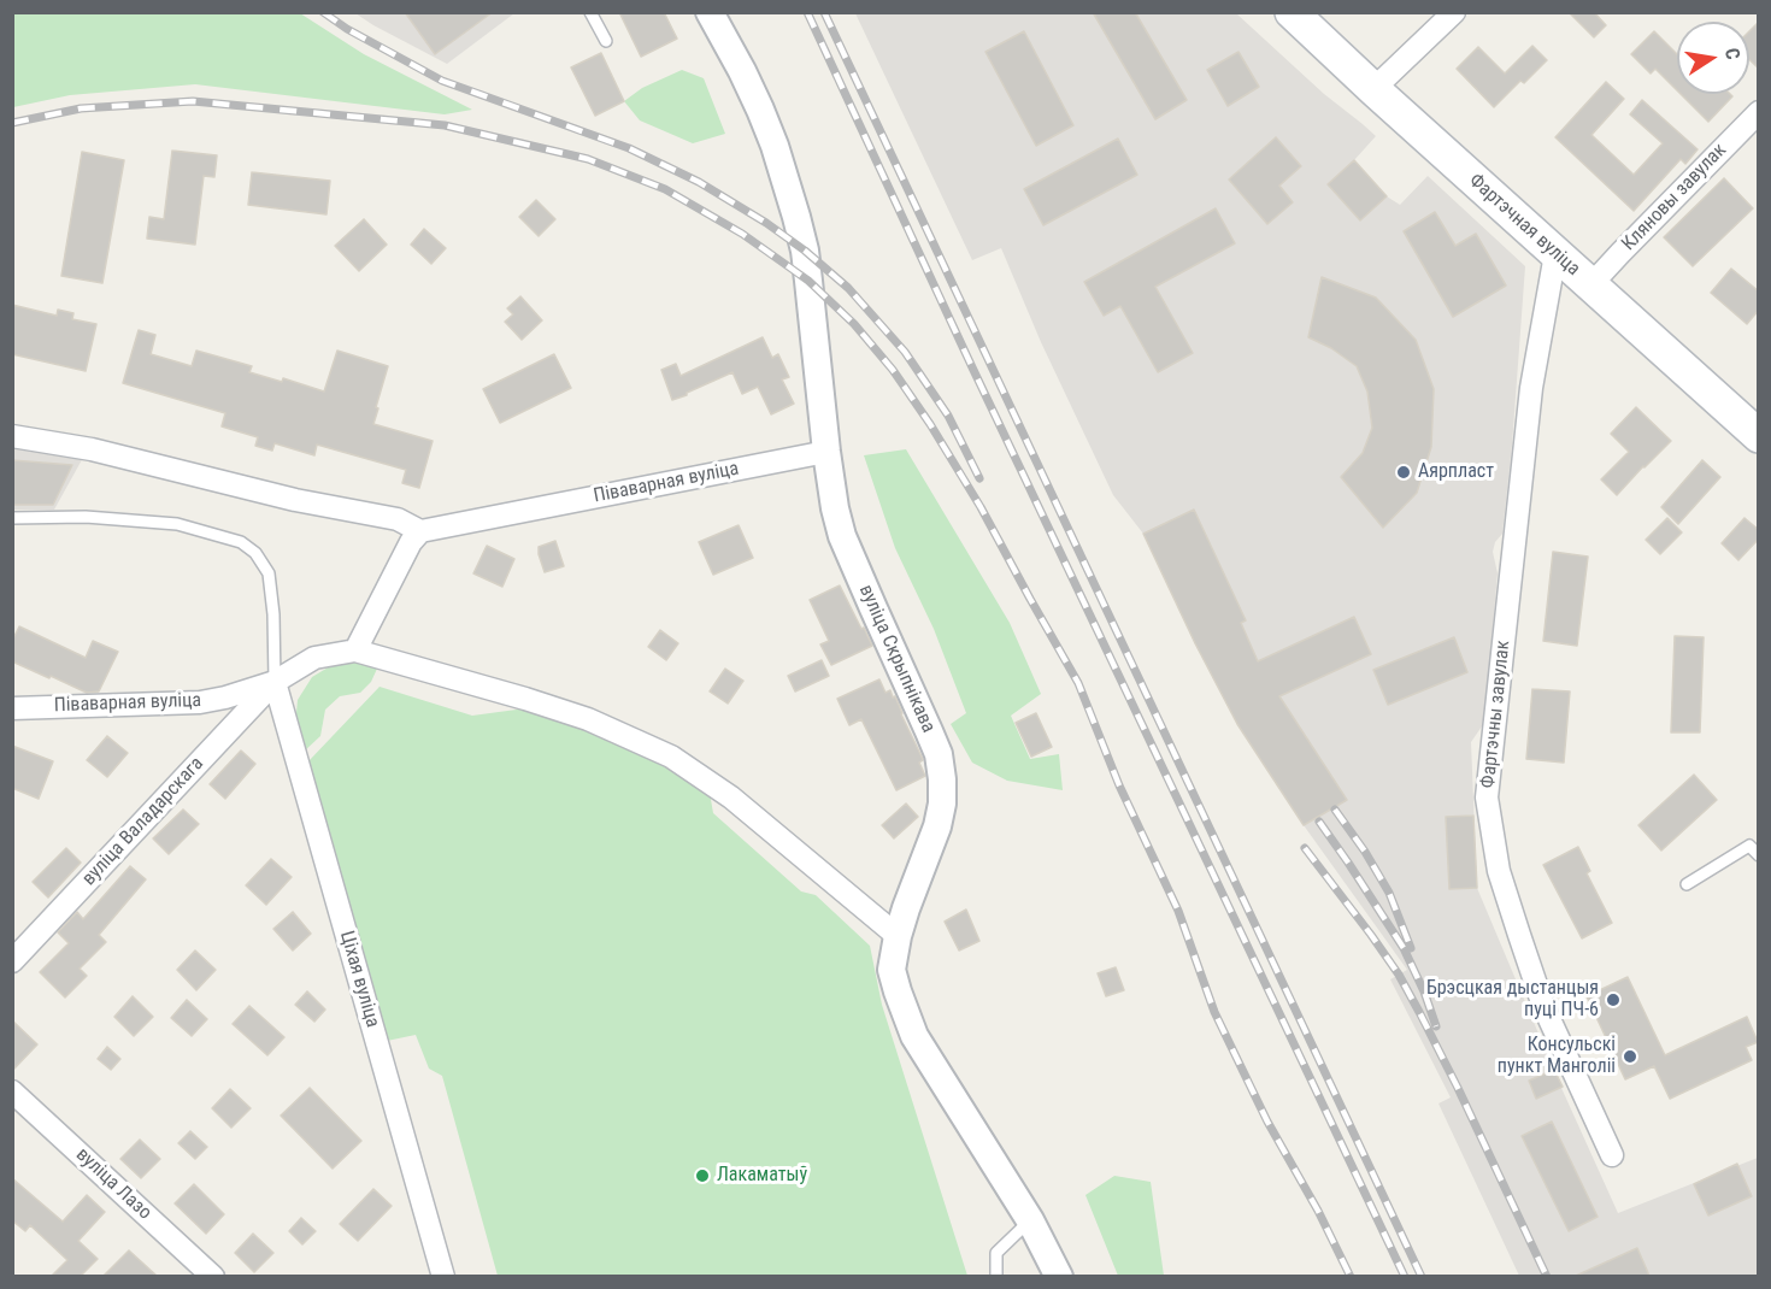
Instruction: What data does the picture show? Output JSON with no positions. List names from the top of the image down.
{
  "streets": {
    "main road": ["Фартэчная вуліца"],
    "street": [
      "Кляновы завулак",
      "Піваварная вуліца",
      "вуліца Скрыпнікава",
      "Фартэчны завулак",
      "вуліца Валадарскага",
      "Ціхая вуліца",
      "вуліца Лазо"
    ]
  },
  "crossings": [
    ["Кляновы завулак", "Фартэчная вуліца"],
    ["Фартэчная вуліца", "Фартэчны завулак"],
    ["Піваварная вуліца", "вуліца Скрыпнікава"],
    ["Піваварная вуліца", "вуліца Валадарскага"],
    ["Піваварная вуліца", "Ціхая вуліца"],
    ["вуліца Валадарскага", "Ціхая вуліца"]
  ],
  "places": [
    "Аярпласт",
    "Брэсцкая дыстанцыя пуці ПЧ-6",
    "Консульскі пункт Манголіі",
    "Лакаматыў"
  ],
  "north": "right"
}
